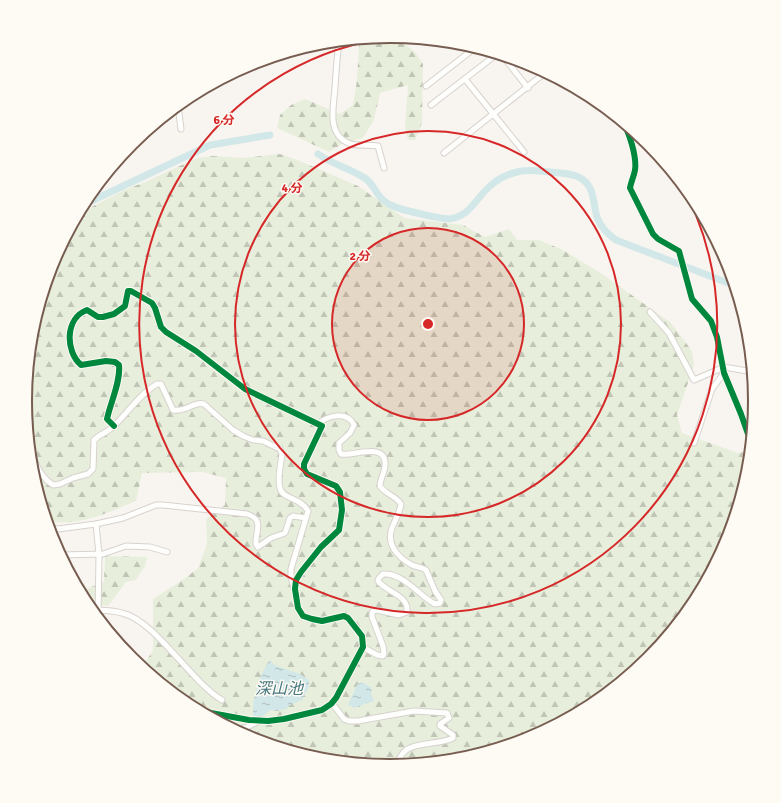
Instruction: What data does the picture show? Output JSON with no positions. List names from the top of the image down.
{
  "water": ["深山池"],
  "rings": ["6 分", "4 分", "2 分"]
}
